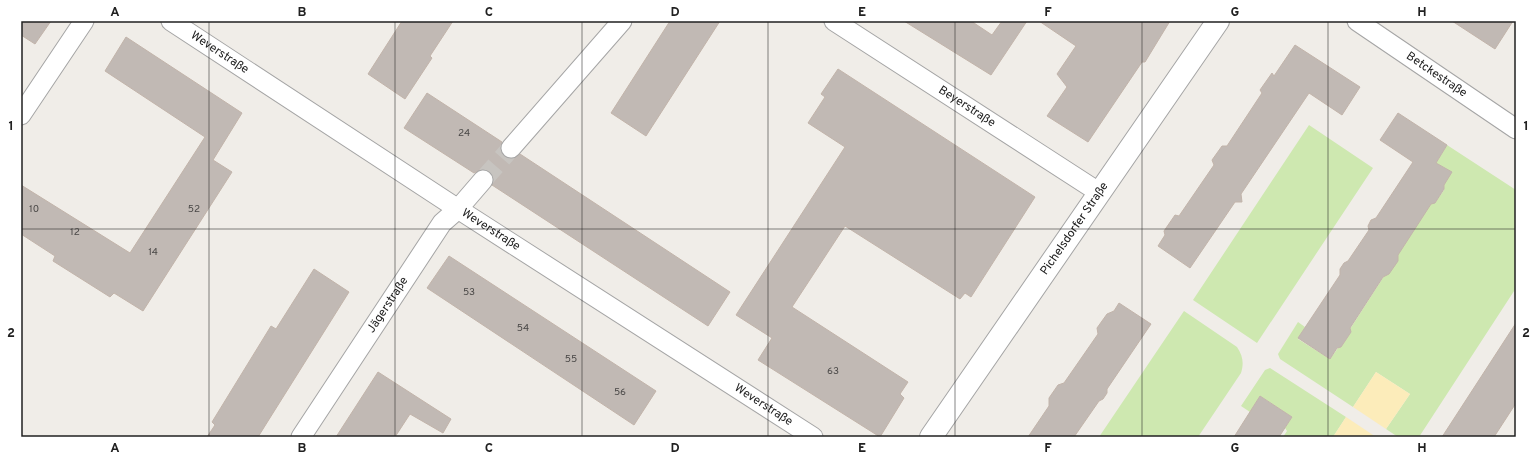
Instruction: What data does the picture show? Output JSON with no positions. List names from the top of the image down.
{
  "streets": {
    "street": [
      "Weverstraße",
      "Betckestraße",
      "Beyerstraße",
      "Pichelsdorfer Straße",
      "Jägerstraße"
    ]
  },
  "crossings": [
    ["Weverstraße", "Jägerstraße"],
    ["Beyerstraße", "Pichelsdorfer Straße"]
  ],
  "house_numbers": [
    "24",
    "10",
    "52",
    "12",
    "14",
    "53",
    "54",
    "55",
    "63",
    "56"
  ],
  "grid": {
    "columns": [
      "A",
      "B",
      "C",
      "D",
      "E",
      "F",
      "G",
      "H"
    ],
    "rows": ["1", "2"]
  }
}
